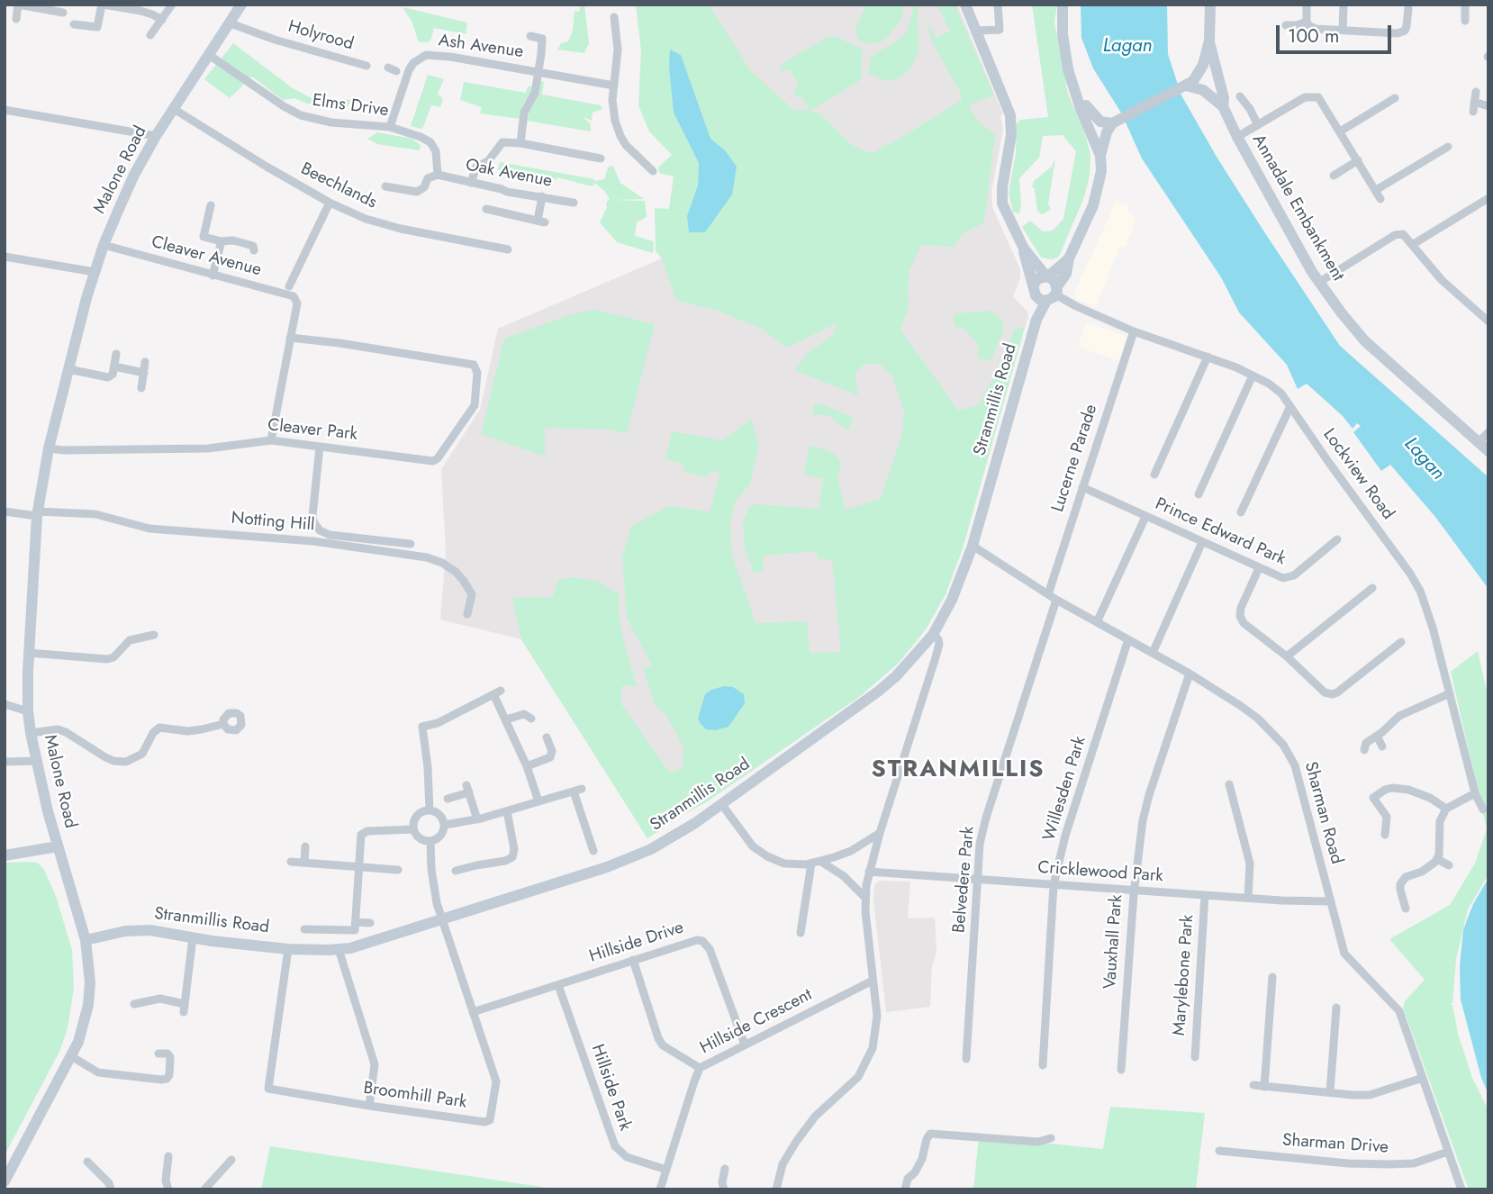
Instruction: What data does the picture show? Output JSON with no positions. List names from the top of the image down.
{
  "streets": {
    "street": [
      "Holyrood",
      "Ash Avenue",
      "Elms Drive",
      "Malone Road",
      "Oak Avenue",
      "Beechlands",
      "Annadale Embankment",
      "Cleaver Avenue",
      "Stranmillis Road",
      "Cleaver Park",
      "Lucerne Parade",
      "Lockview Road",
      "Notting Hill",
      "Prince Edward Park",
      "Willesden Park",
      "Sharman Road",
      "Cricklewood Park",
      "Belvedere Park",
      "Vauxhall Park",
      "Hillside Drive",
      "Marylebone Park",
      "Hillside Crescent",
      "Hillside Park",
      "Broomhill Park",
      "Sharman Drive"
    ]
  },
  "crossings": [
    ["Holyrood", "Malone Road"],
    ["Ash Avenue", "Elms Drive"],
    ["Elms Drive", "Malone Road"],
    ["Elms Drive", "Oak Avenue"],
    ["Malone Road", "Beechlands"],
    ["Malone Road", "Cleaver Avenue"],
    ["Malone Road", "Stranmillis Road"],
    ["Malone Road", "Cleaver Park"],
    ["Malone Road", "Notting Hill"],
    ["Cleaver Avenue", "Cleaver Park"],
    ["Stranmillis Road", "Lockview Road"],
    ["Stranmillis Road", "Sharman Road"],
    ["Stranmillis Road", "Broomhill Park"],
    ["Lucerne Parade", "Lockview Road"],
    ["Lucerne Parade", "Prince Edward Park"],
    ["Lucerne Parade", "Sharman Road"],
    ["Willesden Park", "Sharman Road"],
    ["Willesden Park", "Cricklewood Park"],
    ["Sharman Road", "Cricklewood Park"],
    ["Sharman Road", "Belvedere Park"],
    ["Sharman Road", "Vauxhall Park"],
    ["Sharman Road", "Sharman Drive"],
    ["Cricklewood Park", "Belvedere Park"],
    ["Cricklewood Park", "Vauxhall Park"],
    ["Cricklewood Park", "Marylebone Park"],
    ["Hillside Drive", "Hillside Crescent"],
    ["Hillside Drive", "Hillside Park"],
    ["Hillside Drive", "Broomhill Park"],
    ["Hillside Crescent", "Hillside Park"]
  ],
  "districts": ["STRANMILLIS"],
  "water": ["Lagan"],
  "scale_bar": "100 m"
}
